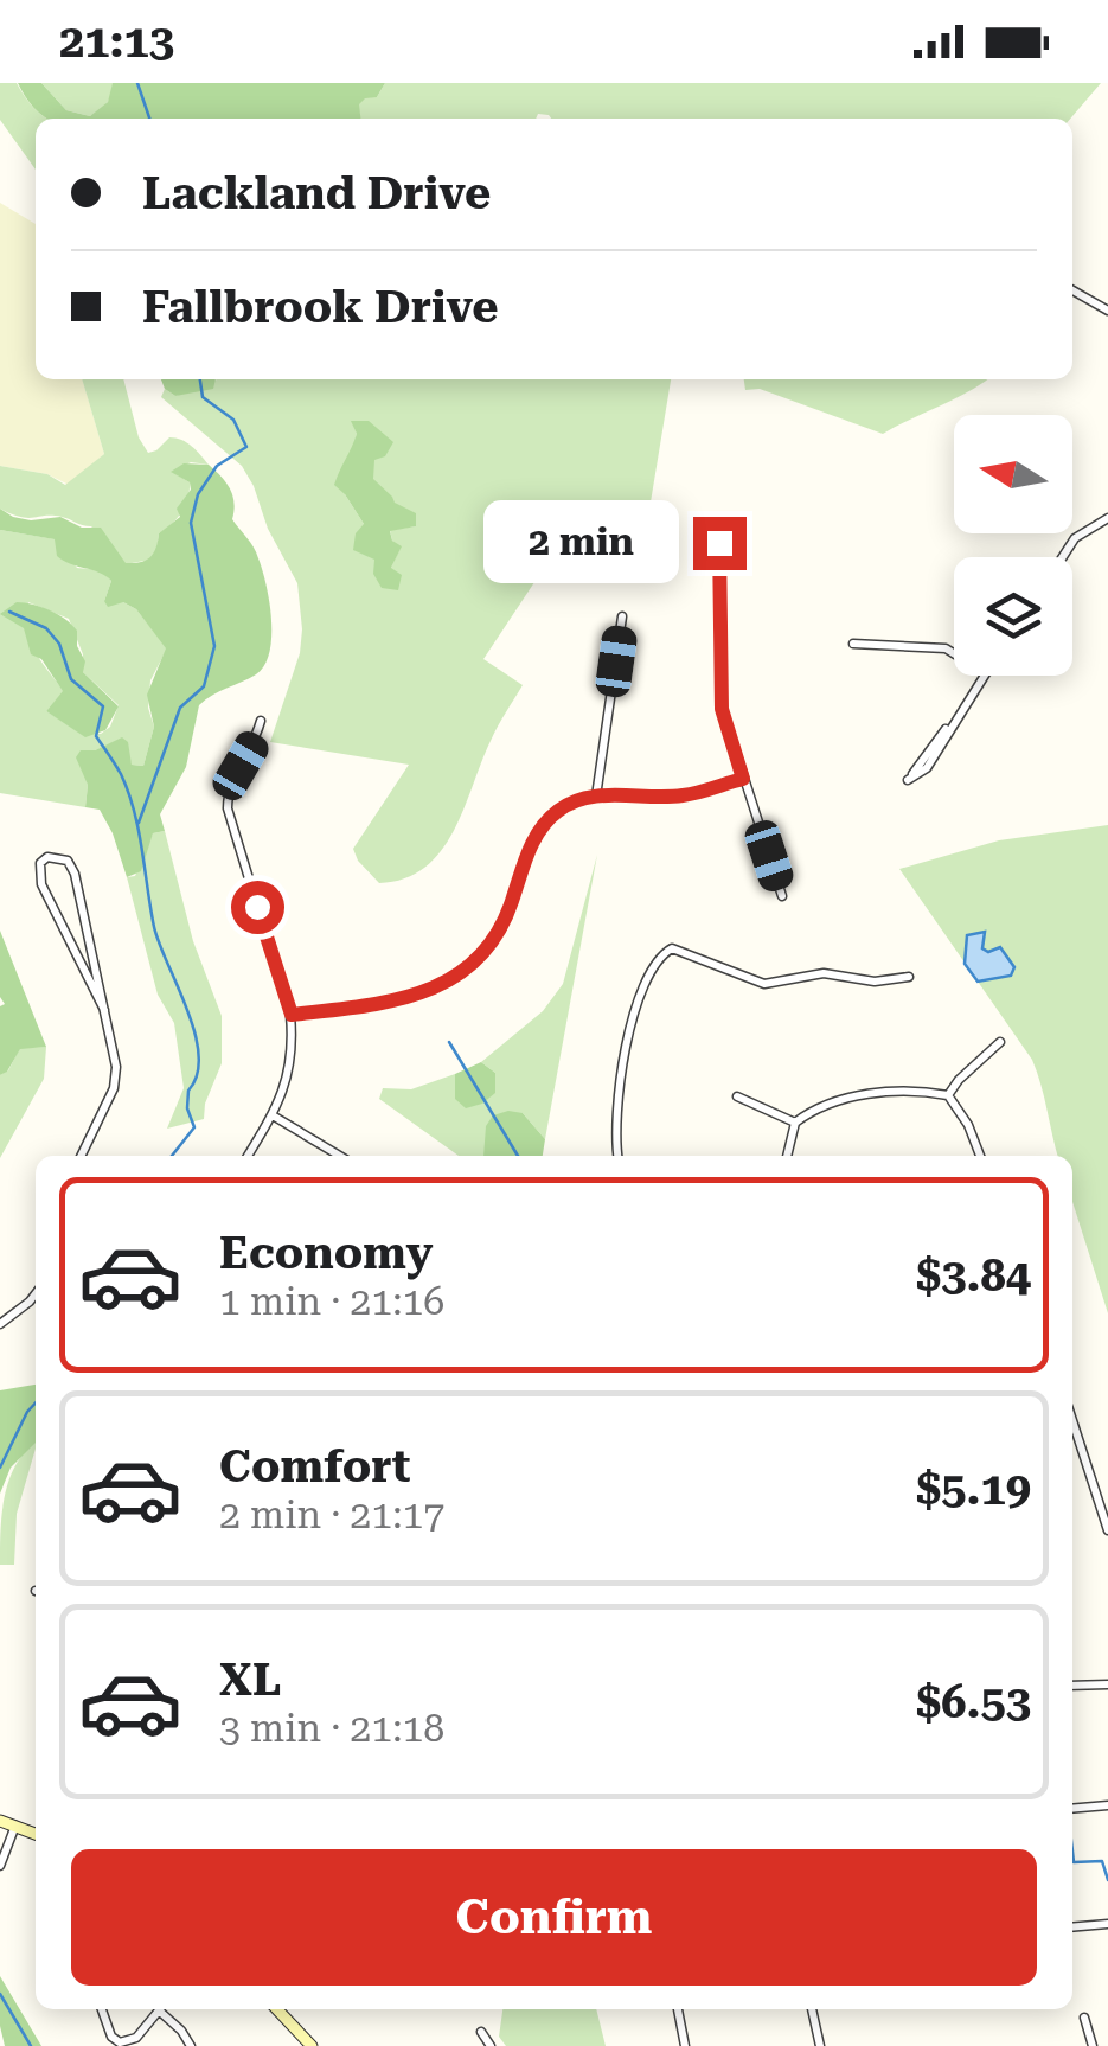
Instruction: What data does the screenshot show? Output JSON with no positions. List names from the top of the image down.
{
  "north": "left",
  "page": {
    "status": "21:13",
    "banner": ["Lackland Drive", "Fallbrook Drive"],
    "bubble": "2 min",
    "list": [
      {
        "name": "Economy",
        "note": "1 min · 21:16",
        "value": "$3.84"
      },
      {
        "name": "Comfort",
        "note": "2 min · 21:17",
        "value": "$5.19"
      },
      {
        "name": "XL",
        "note": "3 min · 21:18",
        "value": "$6.53"
      }
    ],
    "buttons": "Confirm"
  }
}
